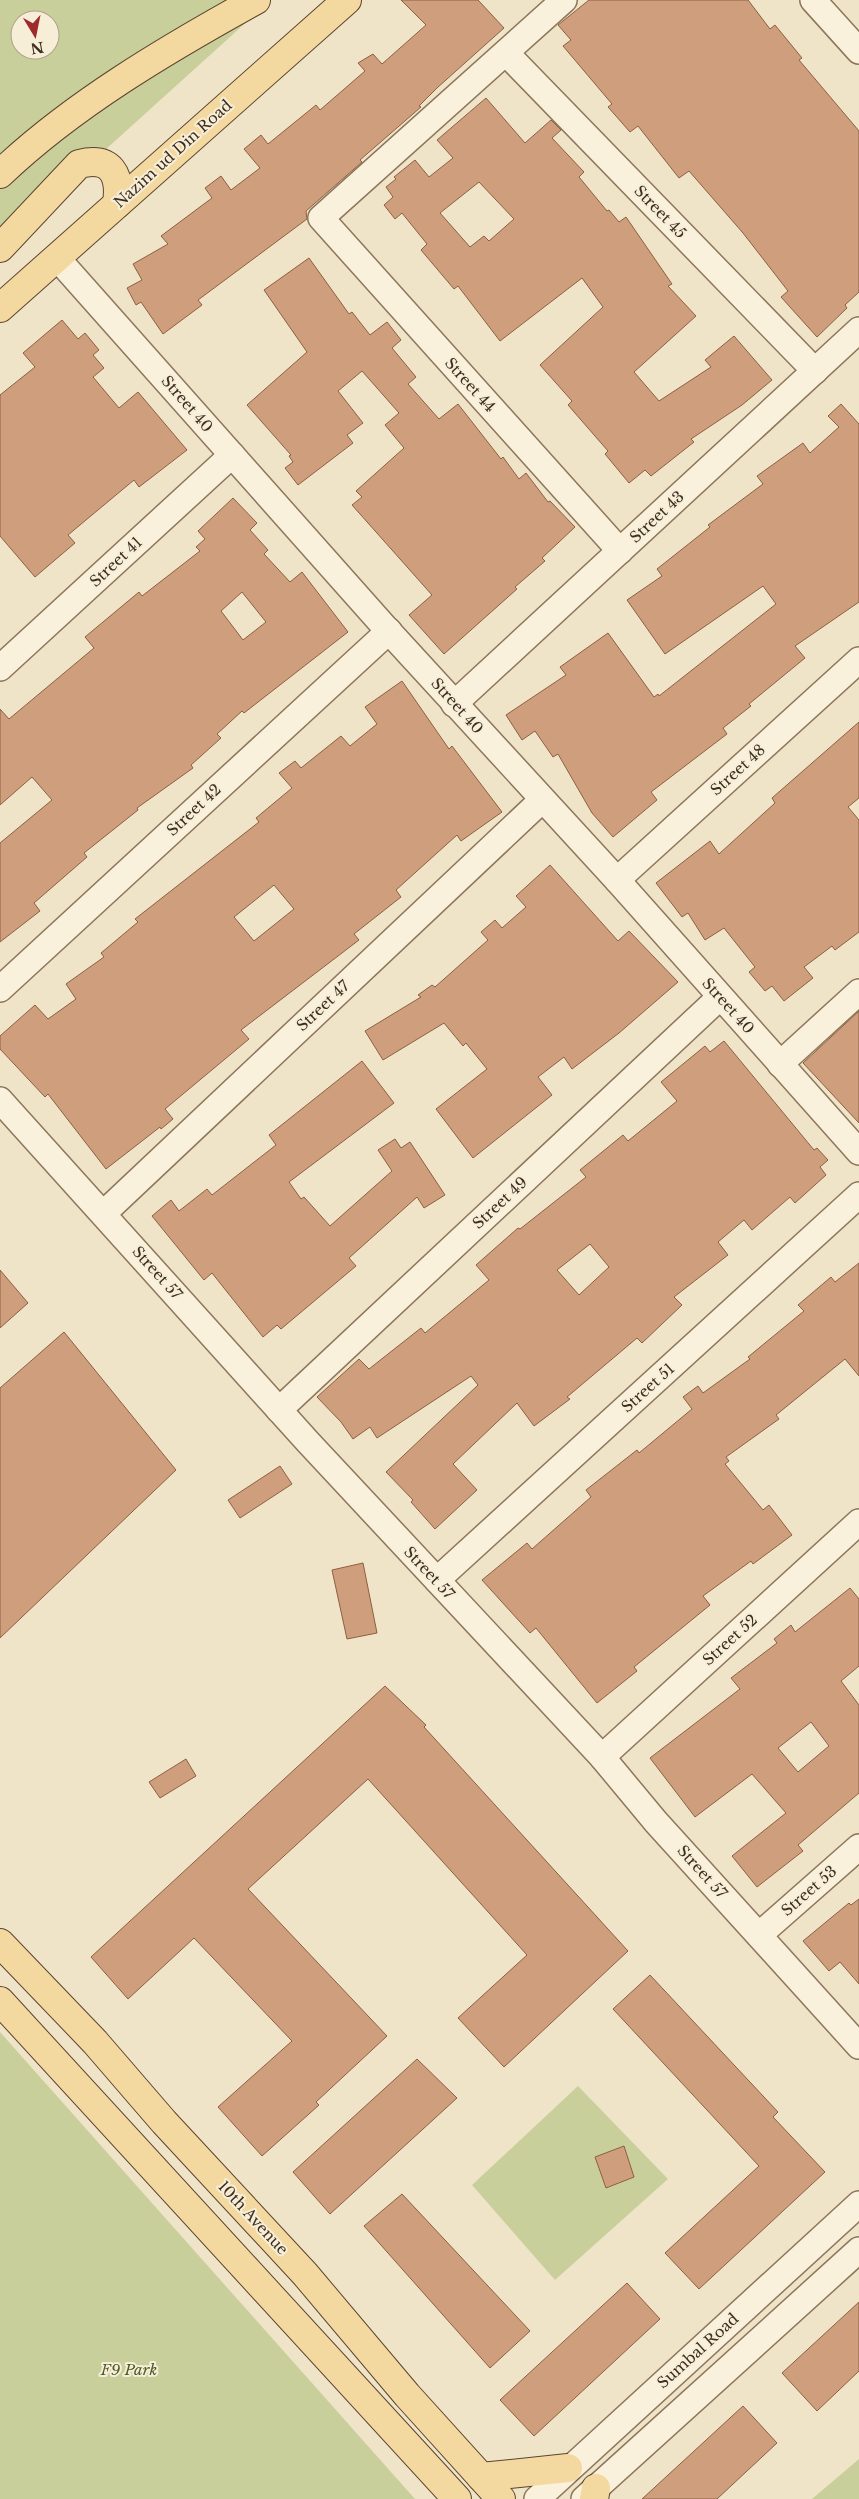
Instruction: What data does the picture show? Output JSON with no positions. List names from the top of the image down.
{
  "streets": {
    "main road": ["Nazim ud Din Road", "10th Avenue"],
    "street": [
      "Street 45",
      "Street 44",
      "Street 40",
      "Street 43",
      "Street 41",
      "Street 48",
      "Street 42",
      "Street 47",
      "Street 49",
      "Street 57",
      "Street 51",
      "Street 52",
      "Street 53",
      "Sumbal Road"
    ]
  },
  "crossings": [
    ["Nazim ud Din Road", "Street 40"],
    ["Street 45", "Street 44"],
    ["Street 45", "Street 43"],
    ["Street 44", "Street 43"],
    ["Street 40", "Street 43"],
    ["Street 40", "Street 41"],
    ["Street 40", "Street 48"],
    ["Street 40", "Street 42"],
    ["Street 40", "Street 47"],
    ["Street 40", "Street 49"],
    ["Street 47", "Street 57"],
    ["Street 49", "Street 57"],
    ["Street 57", "Street 51"],
    ["Street 57", "Street 52"],
    ["Street 57", "Street 53"]
  ],
  "parks": ["F9 Park"],
  "north": "bottom"
}
